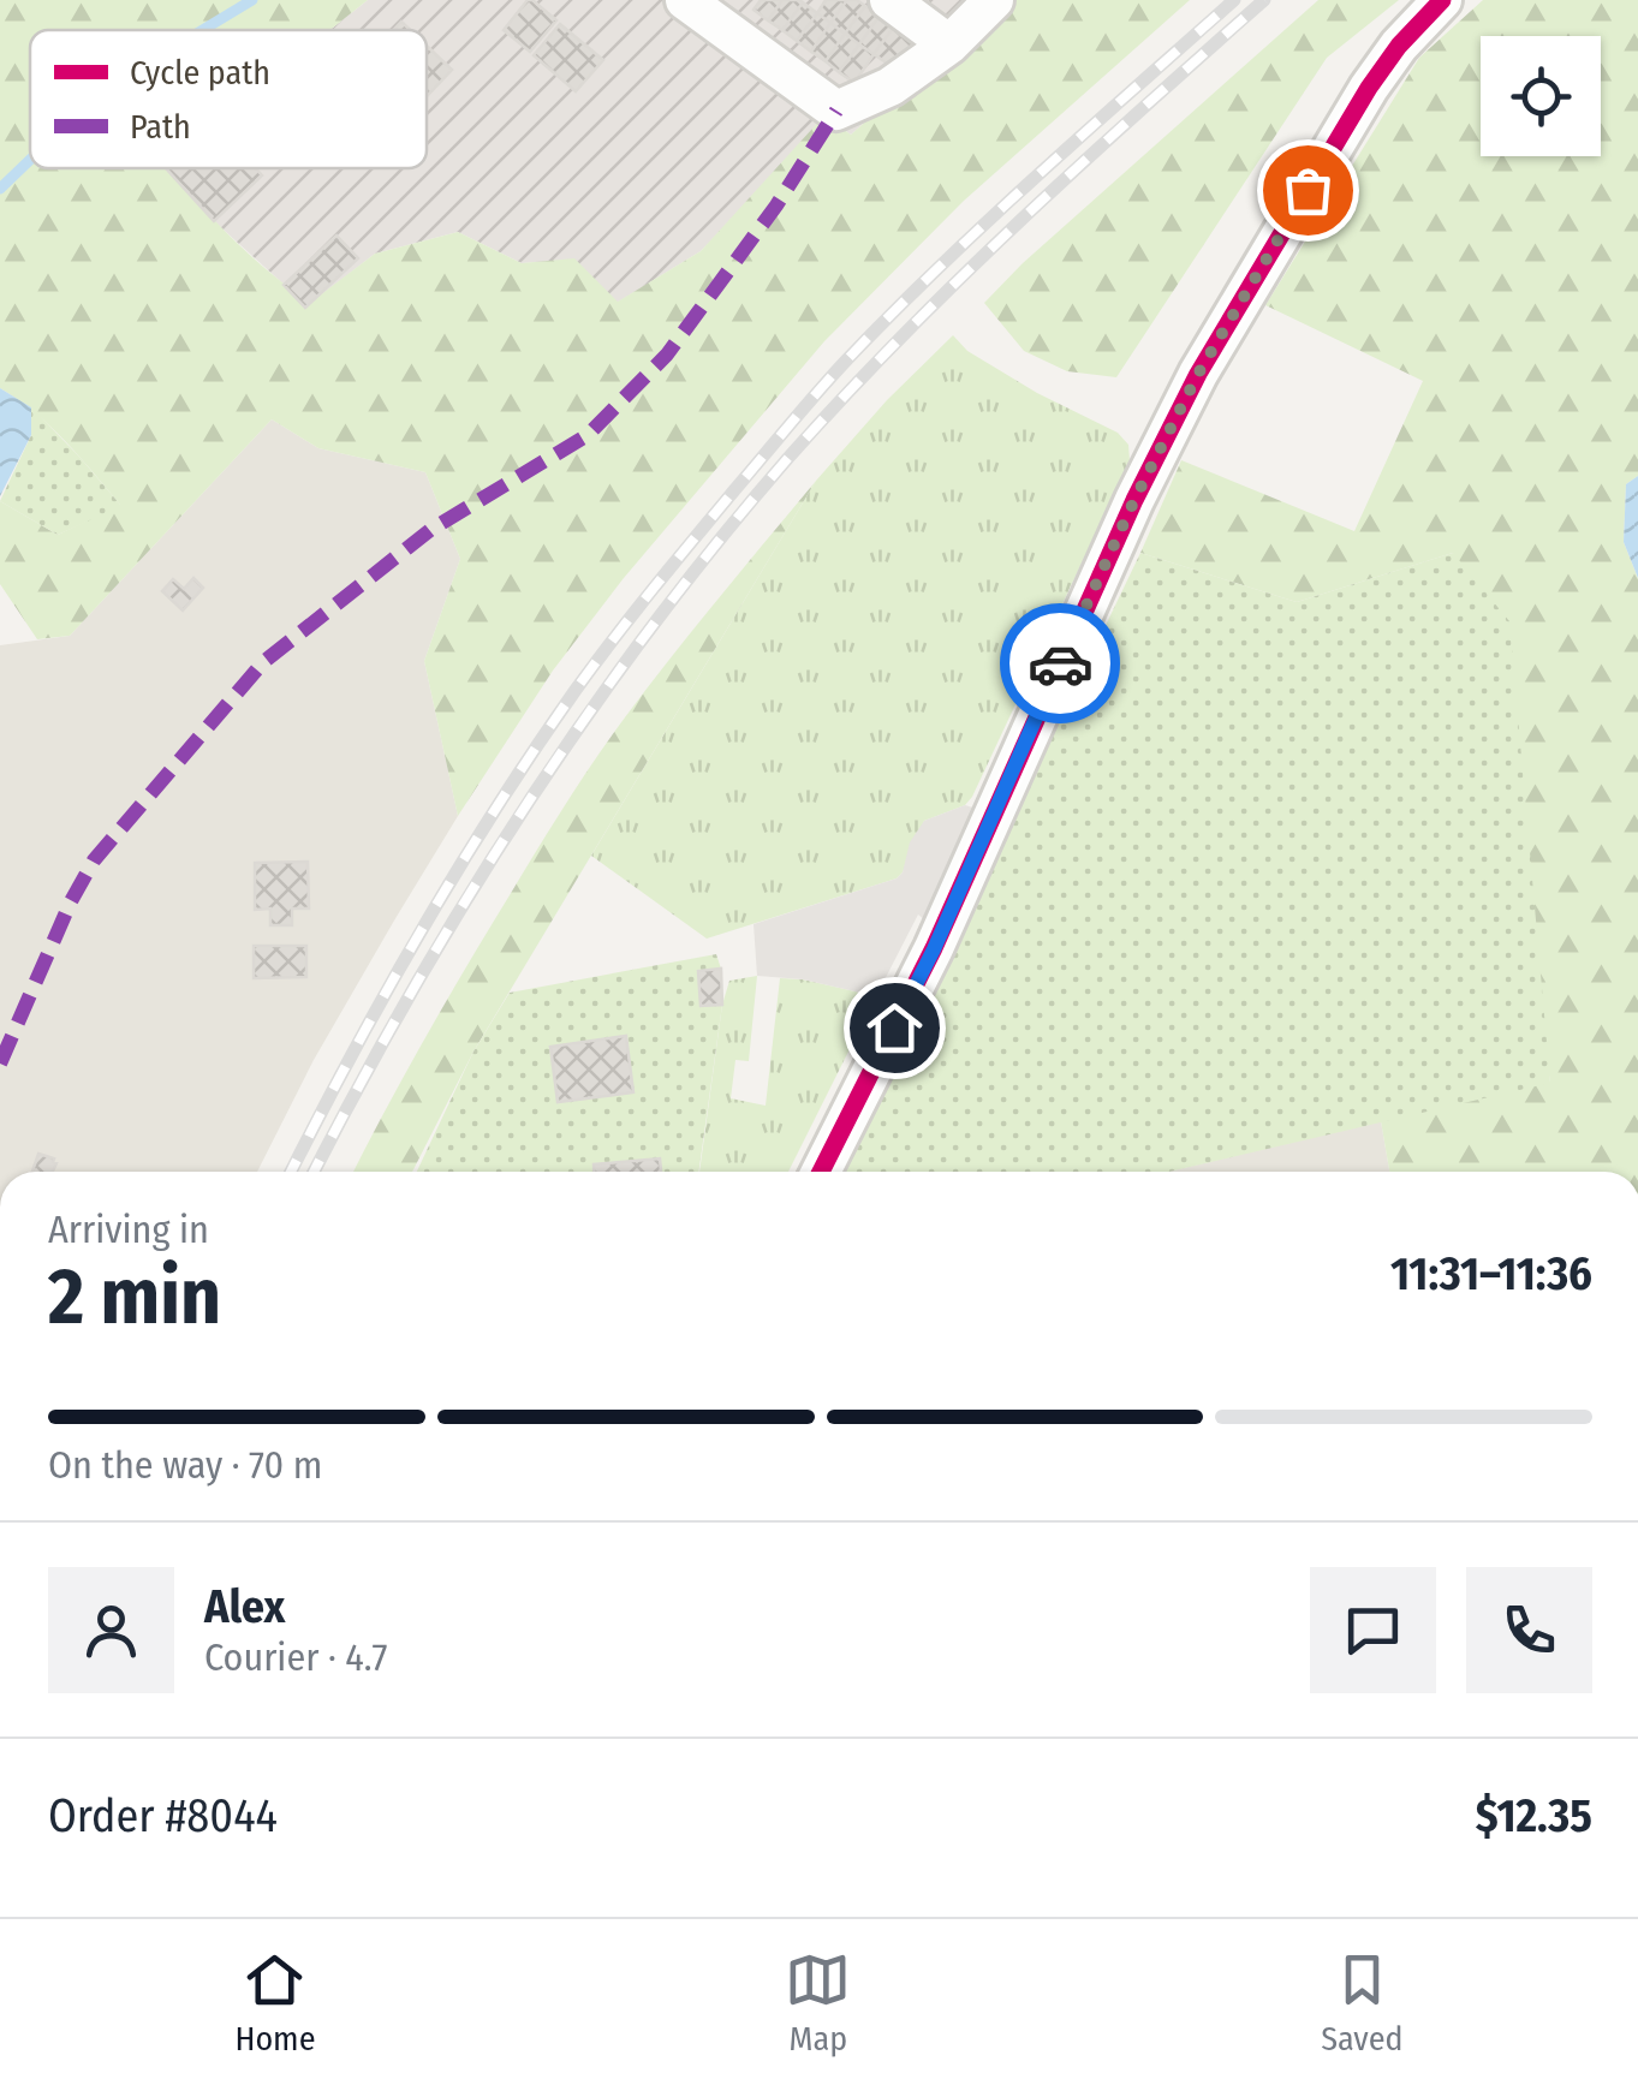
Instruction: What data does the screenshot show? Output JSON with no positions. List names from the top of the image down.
{
  "legend": ["Cycle path", "Path"],
  "page": {
    "heading": ["2 min", "Arriving in", "11:31–11:36"],
    "panel": [
      "Alex",
      "Courier · 4.7",
      "Order #8044",
      "$12.35"
    ],
    "bar": "On the way · 70 m",
    "tabs": ["Home", "Map", "Saved"]
  }
}
